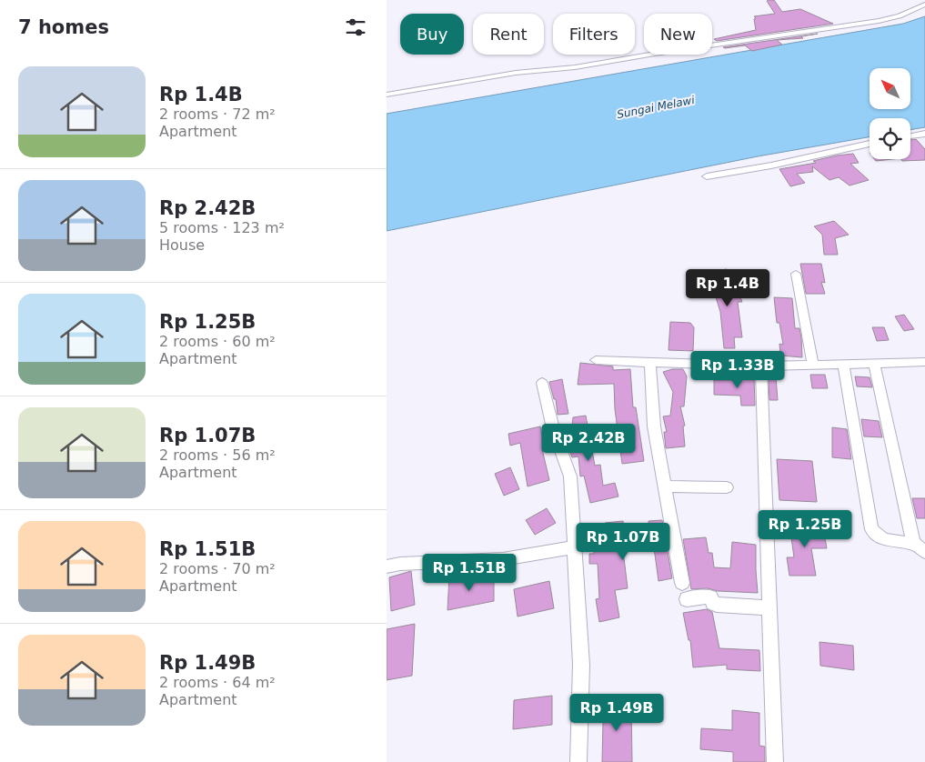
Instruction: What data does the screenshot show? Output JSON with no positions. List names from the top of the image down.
{
  "water": ["Sungai Melawi"],
  "north": "top left",
  "page": {
    "heading": "7 homes",
    "chip": [
      "Buy",
      "Rent",
      "Filters",
      "New"
    ],
    "list": [
      {
        "name": "Rp 1.4B",
        "note": "2 rooms · 72 m² · Apartment"
      },
      {
        "name": "Rp 2.42B",
        "note": "5 rooms · 123 m² · House"
      },
      {
        "name": "Rp 1.25B",
        "note": "2 rooms · 60 m² · Apartment"
      },
      {
        "name": "Rp 1.07B",
        "note": "2 rooms · 56 m² · Apartment"
      },
      {
        "name": "Rp 1.51B",
        "note": "2 rooms · 70 m² · Apartment"
      },
      {
        "name": "Rp 1.49B",
        "note": "2 rooms · 64 m² · Apartment"
      }
    ],
    "price": [
      "Rp 1.4B",
      "Rp 1.33B",
      "Rp 2.42B",
      "Rp 1.25B",
      "Rp 1.07B",
      "Rp 1.51B",
      "Rp 1.49B"
    ]
  }
}
